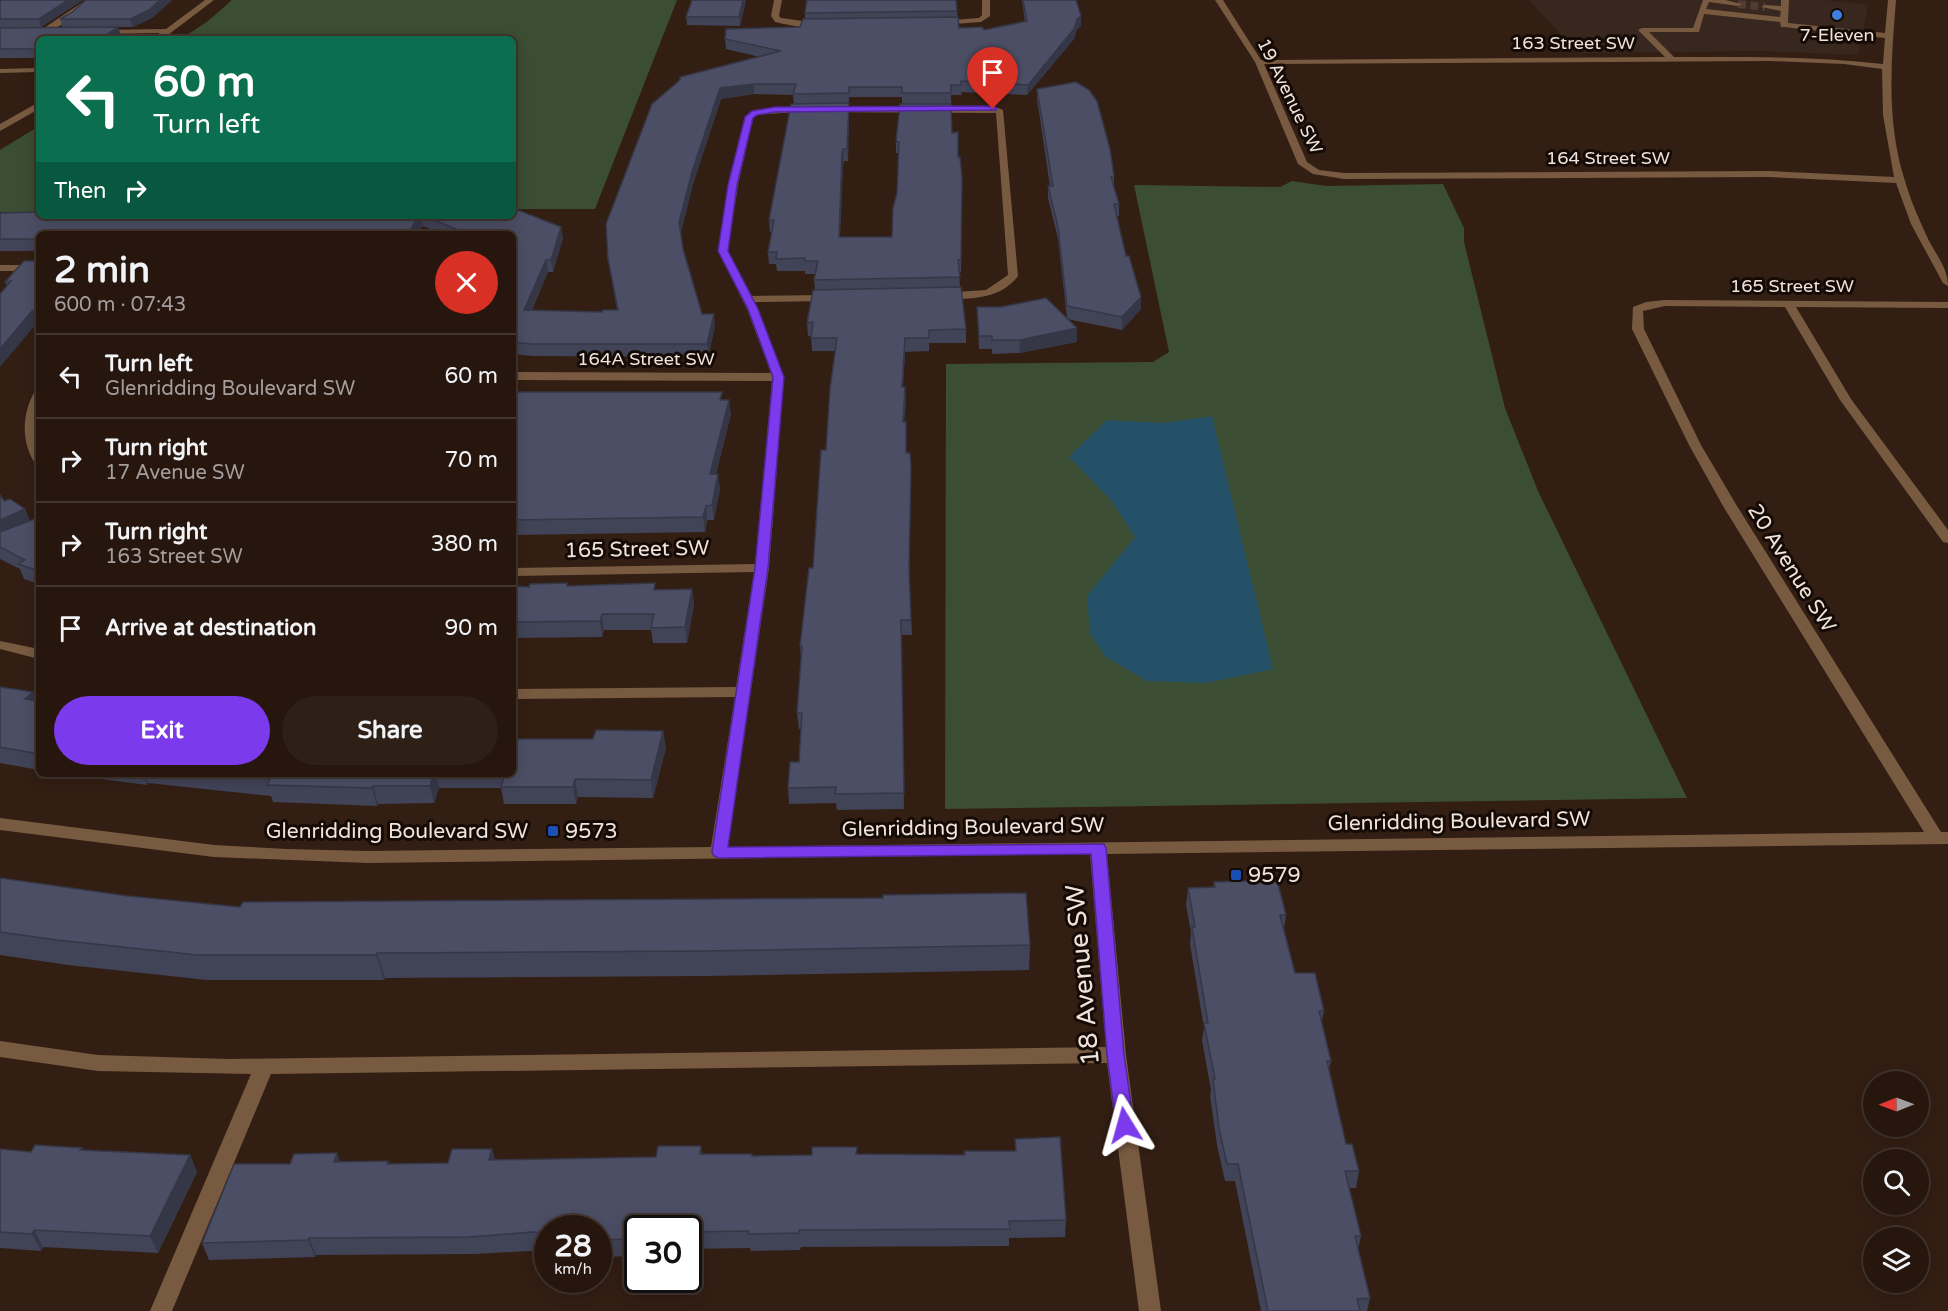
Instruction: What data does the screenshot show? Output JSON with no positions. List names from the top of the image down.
{
  "streets": {
    "street": [
      "163 Street SW",
      "19 Avenue SW",
      "164 Street SW",
      "165 Street SW",
      "164A Street SW",
      "20 Avenue SW",
      "Glenridding Boulevard SW",
      "18 Avenue SW"
    ]
  },
  "crossings": [
    ["163 Street SW", "19 Avenue SW"],
    ["19 Avenue SW", "164 Street SW"],
    ["165 Street SW", "20 Avenue SW"],
    ["20 Avenue SW", "Glenridding Boulevard SW"],
    ["Glenridding Boulevard SW", "18 Avenue SW"]
  ],
  "places": {
    "other": ["7-Eleven"],
    "transit": ["9573", "9579"]
  },
  "north": "left",
  "page": {
    "turn": ["60 m", "Turn left"],
    "then": "Then",
    "heading": ["2 min", "600 m · 07:43"],
    "list": [
      {
        "name": "Turn left",
        "note": "Glenridding Boulevard SW",
        "value": "60 m"
      },
      {
        "name": "Turn right",
        "note": "17 Avenue SW",
        "value": "70 m"
      },
      {
        "name": "Turn right",
        "note": "163 Street SW",
        "value": "380 m"
      },
      {
        "name": "Arrive at destination",
        "value": "90 m"
      }
    ],
    "buttons": ["Exit", "Share"],
    "speed": "28 km/h",
    "limit": "30"
  }
}
